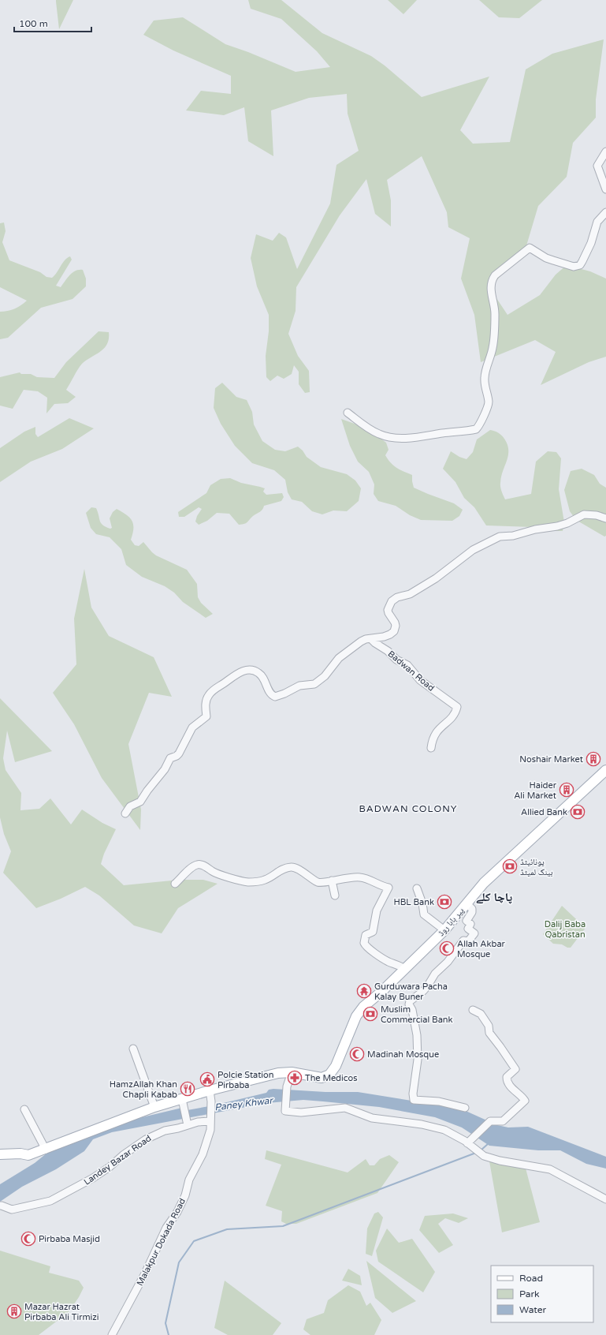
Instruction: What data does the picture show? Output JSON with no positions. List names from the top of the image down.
{
  "streets": {
    "main road": ["پیر بابا روڈ"],
    "street": ["Badwan Road", "Landey Bazar Road", "Malakpur Dokada Road"]
  },
  "crossings": [
    ["Landey Bazar Road", "Malakpur Dokada Road"]
  ],
  "districts": ["BADWAN COLONY", "پاچا کلے"],
  "water": ["Paney Khwar"],
  "parks": ["Dalij Baba Qabristan"],
  "places": {
    "building": ["Noshair Market", "Haider Ali Market", "Mazar Hazrat Pirbaba Ali Tirmizi"],
    "bank": [
      "Allied Bank",
      "یونائیٹڈ بینک لمیٹڈ",
      "HBL Bank",
      "Muslim Commercial Bank"
    ],
    "mosque": ["Allah Akbar Mosque", "Madinah Mosque", "Pirbaba Masjid"],
    "temple": ["Gurduwara Pacha Kalay Buner"],
    "pharmacy": ["The Medicos"],
    "public building": ["Polcie Station Pirbaba"],
    "restaurant": ["HamzAllah Khan Chapli Kabab"]
  },
  "legend": ["Road", "Park", "Water"],
  "scale_bar": "100 m"
}
